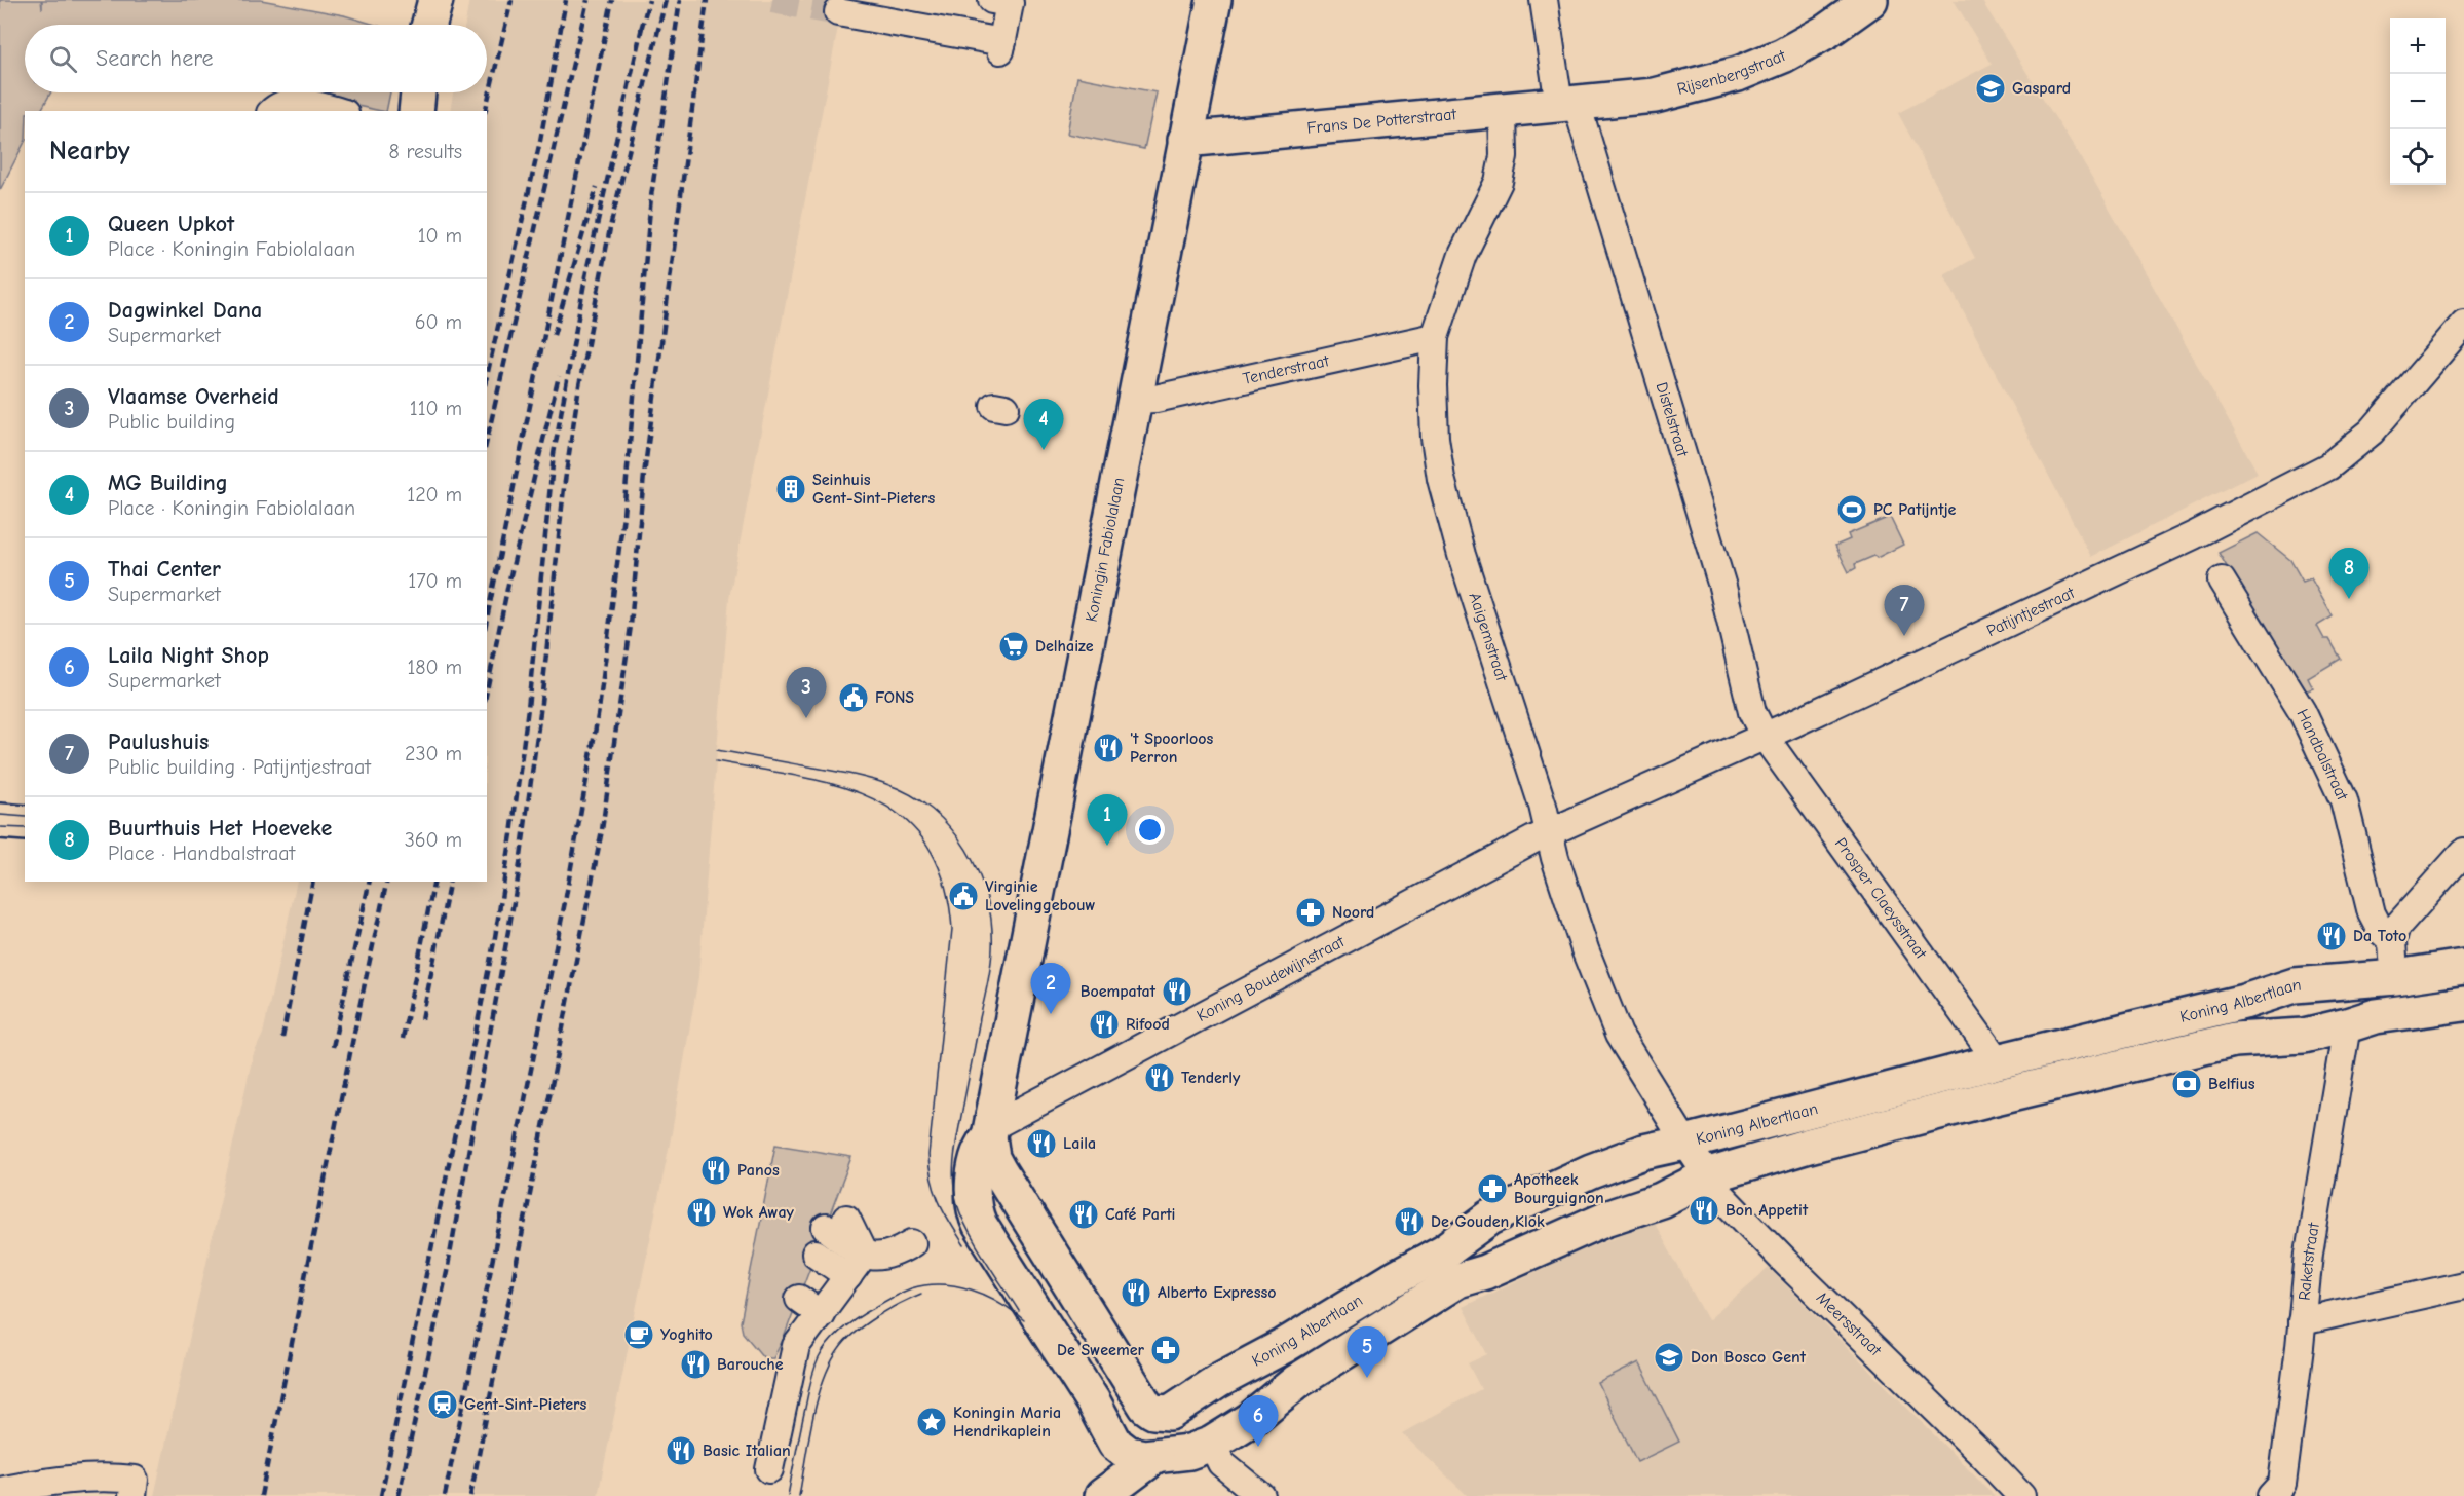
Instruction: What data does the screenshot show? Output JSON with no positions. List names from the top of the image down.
{
  "streets": {
    "street": [
      "Rijsenbergstraat",
      "Frans De Potterstraat",
      "Tenderstraat",
      "Distelstraat",
      "Koningin Fabiolalaan",
      "Patijntjestraat",
      "Aaigemstraat",
      "Handbalstraat",
      "Prosper Claeysstraat",
      "Koning Boudewijnstraat",
      "Koning Albertlaan",
      "Raketstraat",
      "Meersstraat"
    ]
  },
  "crossings": [
    ["Rijsenbergstraat", "Frans De Potterstraat"],
    ["Rijsenbergstraat", "Distelstraat"],
    ["Frans De Potterstraat", "Distelstraat"],
    ["Frans De Potterstraat", "Koningin Fabiolalaan"],
    ["Frans De Potterstraat", "Aaigemstraat"],
    ["Tenderstraat", "Koningin Fabiolalaan"],
    ["Tenderstraat", "Aaigemstraat"],
    ["Distelstraat", "Patijntjestraat"],
    ["Distelstraat", "Prosper Claeysstraat"],
    ["Koningin Fabiolalaan", "Koning Boudewijnstraat"],
    ["Koningin Fabiolalaan", "Koning Albertlaan"],
    ["Patijntjestraat", "Aaigemstraat"],
    ["Patijntjestraat", "Prosper Claeysstraat"],
    ["Patijntjestraat", "Koning Boudewijnstraat"],
    ["Aaigemstraat", "Koning Boudewijnstraat"],
    ["Aaigemstraat", "Koning Albertlaan"],
    ["Aaigemstraat", "Meersstraat"],
    ["Prosper Claeysstraat", "Koning Albertlaan"],
    ["Koning Boudewijnstraat", "Koning Albertlaan"],
    ["Koning Albertlaan", "Raketstraat"],
    ["Koning Albertlaan", "Meersstraat"]
  ],
  "places": {
    "school or university": ["Gaspard", "Don Bosco Gent"],
    "building": ["Seinhuis Gent-Sint-Pieters"],
    "sports": ["PC Patijntje"],
    "supermarket": ["Delhaize"],
    "public building": ["FONS", "Virginie Lovelinggebouw"],
    "restaurant": [
      "'t Spoorloos Perron",
      "Da Toto",
      "Boempatat",
      "Rifood",
      "Tenderly",
      "Laila",
      "Panos",
      "Bon Appetit",
      "Wok Away",
      "Café Parti",
      "De Gouden Klok",
      "Alberto Expresso",
      "Barouche",
      "Basic Italian"
    ],
    "pharmacy": ["Noord", "Apotheek Bourguignon", "De Sweemer"],
    "bank": ["Belfius"],
    "cafe": ["Yoghito"],
    "station": ["Gent-Sint-Pieters"],
    "place": ["Koningin Maria Hendrikaplein"]
  },
  "page": {
    "map_buttons": ["+", "−"],
    "search": "Search here",
    "heading": ["Nearby", "8 results"],
    "list": [
      {
        "mark": "1",
        "name": "Queen Upkot",
        "note": "Place · Koningin Fabiolalaan",
        "value": "10 m"
      },
      {
        "mark": "2",
        "name": "Dagwinkel Dana",
        "note": "Supermarket",
        "value": "60 m"
      },
      {
        "mark": "3",
        "name": "Vlaamse Overheid",
        "note": "Public building",
        "value": "110 m"
      },
      {
        "mark": "4",
        "name": "MG Building",
        "note": "Place · Koningin Fabiolalaan",
        "value": "120 m"
      },
      {
        "mark": "5",
        "name": "Thai Center",
        "note": "Supermarket",
        "value": "170 m"
      },
      {
        "mark": "6",
        "name": "Laila Night Shop",
        "note": "Supermarket",
        "value": "180 m"
      },
      {
        "mark": "7",
        "name": "Paulushuis",
        "note": "Public building · Patijntjestraat",
        "value": "230 m"
      },
      {
        "mark": "8",
        "name": "Buurthuis Het Hoeveke",
        "note": "Place · Handbalstraat",
        "value": "360 m"
      }
    ],
    "pins": [
      "4",
      "8",
      "7",
      "3",
      "1",
      "2",
      "5",
      "6"
    ]
  }
}
